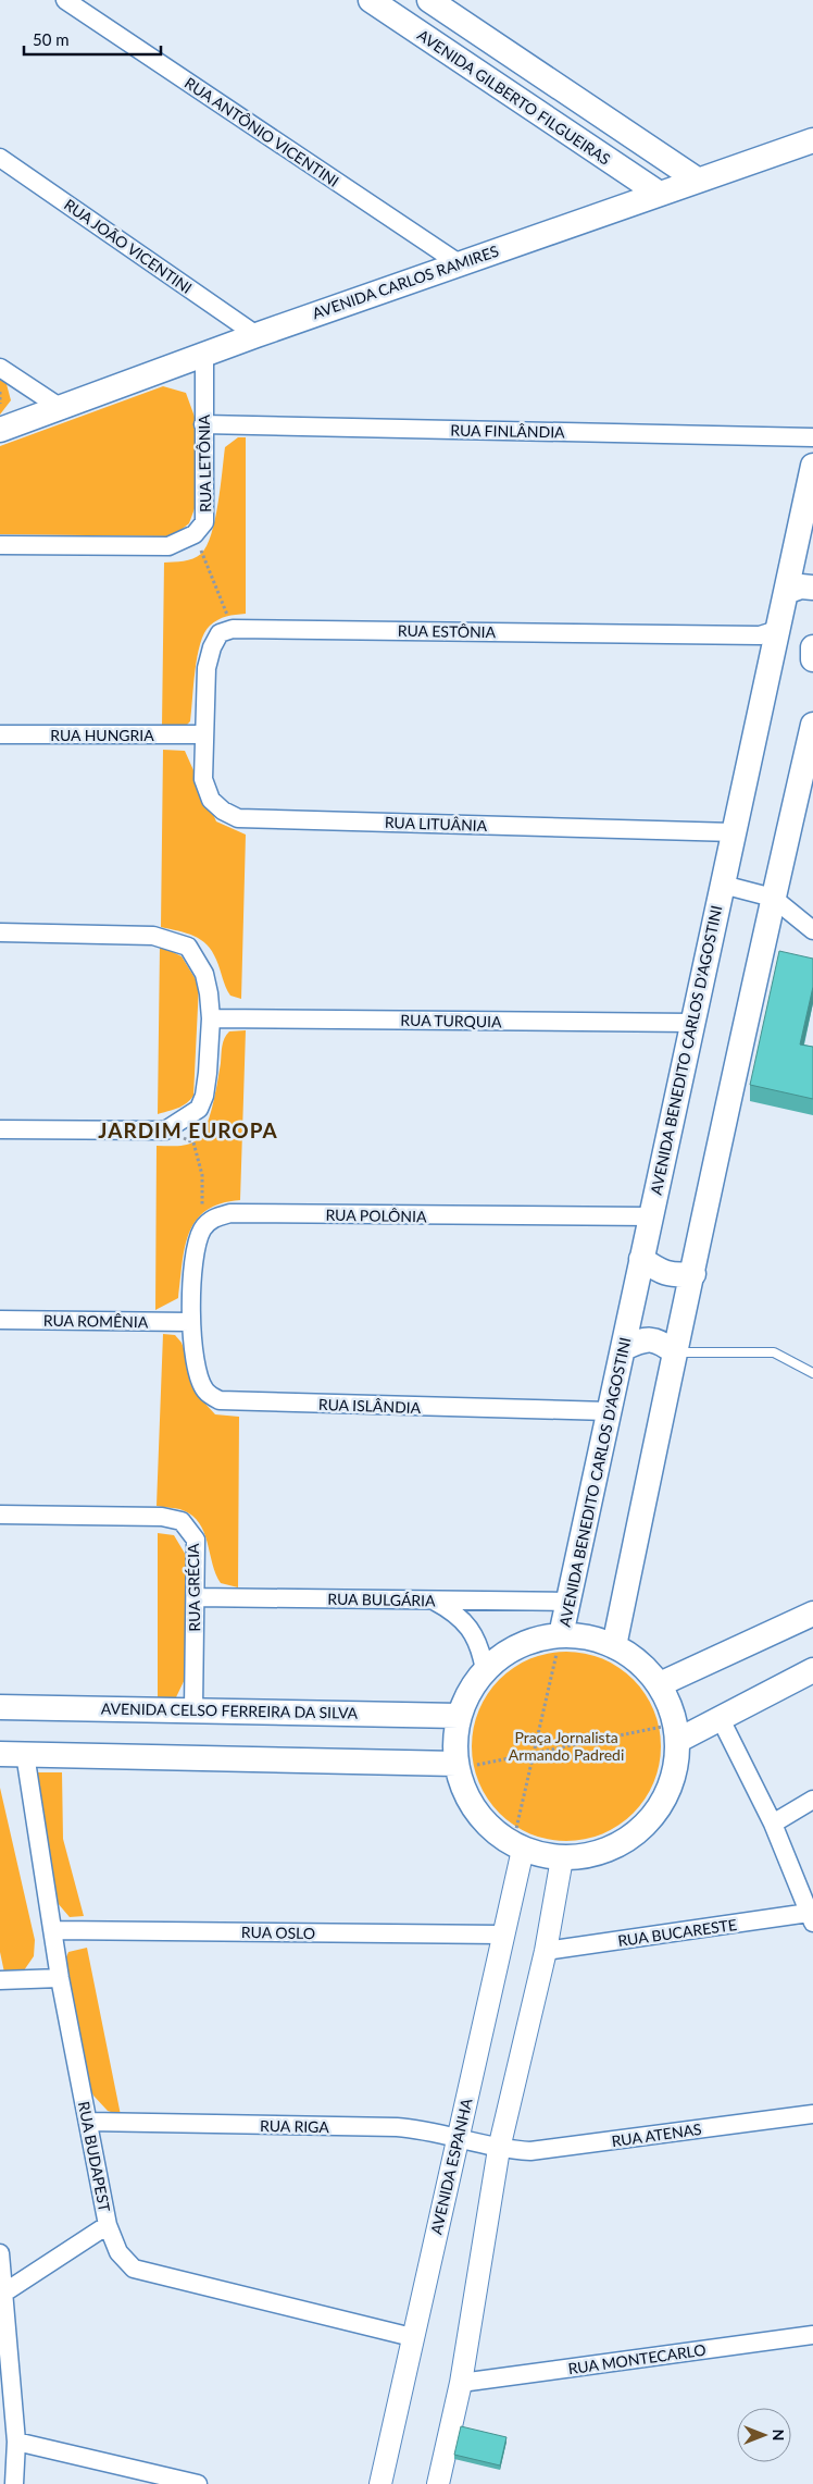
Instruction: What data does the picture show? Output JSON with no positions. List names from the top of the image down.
{
  "streets": {
    "main road": [
      "AVENIDA GILBERTO FILGUEIRAS",
      "AVENIDA CARLOS RAMIRES",
      "AVENIDA BENEDITO CARLOS D'AGOSTINI",
      "AVENIDA CELSO FERREIRA DA SILVA"
    ],
    "street": [
      "RUA ANTÔNIO VICENTINI",
      "RUA JOÃO VICENTINI",
      "RUA FINLÂNDIA",
      "RUA LETÔNIA",
      "RUA ESTÔNIA",
      "RUA HUNGRIA",
      "RUA LITUÂNIA",
      "RUA TURQUIA",
      "RUA POLÔNIA",
      "RUA ROMÊNIA",
      "RUA ISLÂNDIA",
      "RUA GRÉCIA",
      "RUA BULGÁRIA",
      "RUA OSLO",
      "RUA BUCARESTE",
      "RUA RIGA",
      "RUA ATENAS",
      "RUA BUDAPEST",
      "AVENIDA ESPANHA",
      "RUA MONTECARLO"
    ]
  },
  "crossings": [
    ["AVENIDA GILBERTO FILGUEIRAS", "AVENIDA CARLOS RAMIRES"],
    ["RUA ANTÔNIO VICENTINI", "AVENIDA CARLOS RAMIRES"],
    ["RUA JOÃO VICENTINI", "AVENIDA CARLOS RAMIRES"],
    ["AVENIDA CARLOS RAMIRES", "RUA LETÔNIA"],
    ["RUA FINLÂNDIA", "RUA LETÔNIA"],
    ["RUA ESTÔNIA", "AVENIDA BENEDITO CARLOS D'AGOSTINI"],
    ["RUA HUNGRIA", "RUA LITUÂNIA"],
    ["RUA LITUÂNIA", "AVENIDA BENEDITO CARLOS D'AGOSTINI"],
    ["RUA TURQUIA", "AVENIDA BENEDITO CARLOS D'AGOSTINI"],
    ["AVENIDA BENEDITO CARLOS D'AGOSTINI", "RUA POLÔNIA"],
    ["AVENIDA BENEDITO CARLOS D'AGOSTINI", "RUA ISLÂNDIA"],
    ["AVENIDA BENEDITO CARLOS D'AGOSTINI", "RUA BULGÁRIA"],
    ["RUA ROMÊNIA", "RUA ISLÂNDIA"],
    ["RUA GRÉCIA", "RUA BULGÁRIA"],
    ["RUA GRÉCIA", "AVENIDA CELSO FERREIRA DA SILVA"],
    ["RUA OSLO", "RUA BUDAPEST"],
    ["RUA OSLO", "AVENIDA ESPANHA"],
    ["RUA RIGA", "RUA ATENAS"],
    ["RUA RIGA", "RUA BUDAPEST"],
    ["RUA RIGA", "AVENIDA ESPANHA"],
    ["RUA BUDAPEST", "AVENIDA ESPANHA"]
  ],
  "districts": ["JARDIM EUROPA"],
  "parks": ["Praça Jornalista Armando Padredi"],
  "scale_bar": "50 m",
  "north": "right"
}
